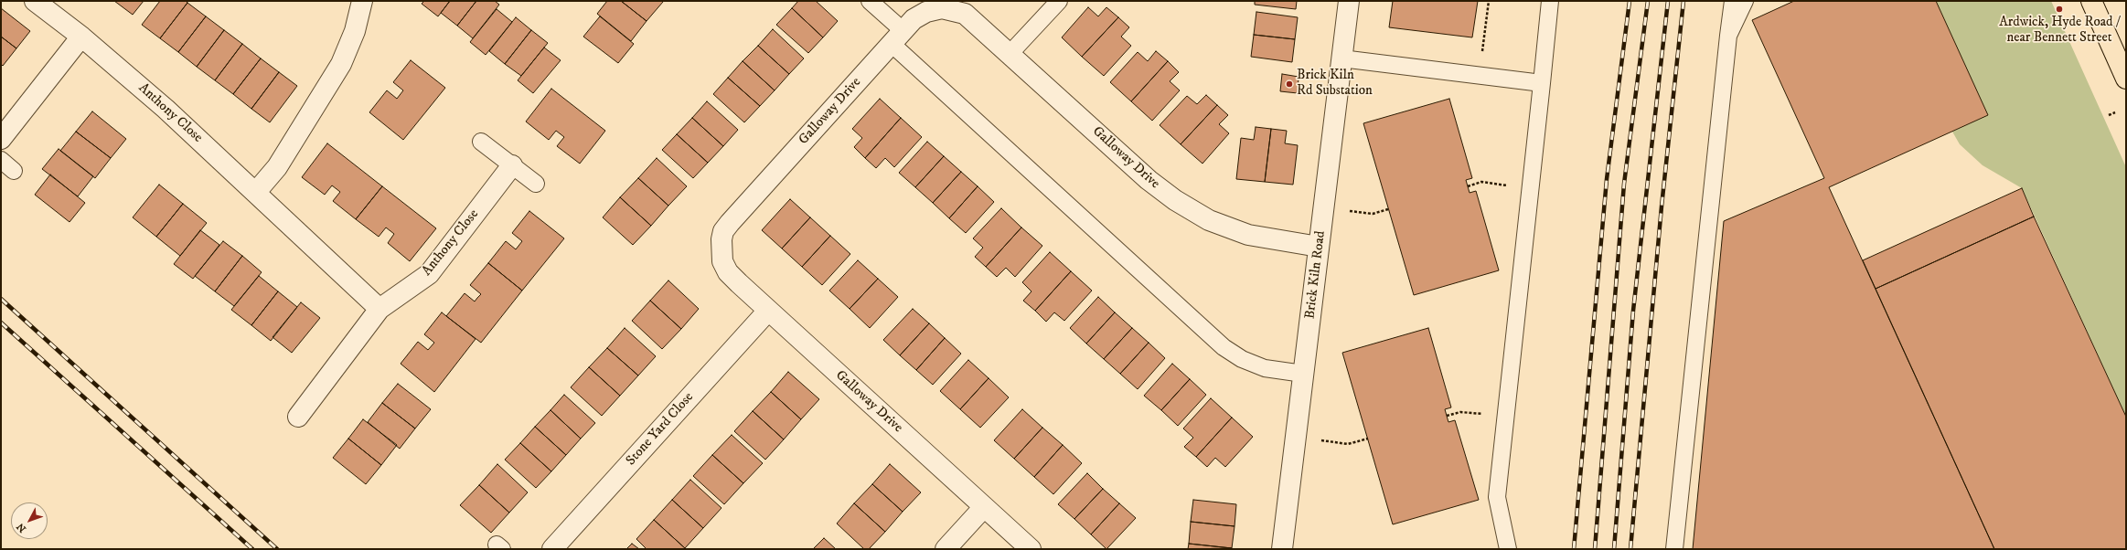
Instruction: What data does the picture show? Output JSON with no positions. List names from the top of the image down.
{
  "streets": {
    "street": [
      "Galloway Drive",
      "Anthony Close",
      "Brick Kiln Road",
      "Stone Yard Close"
    ]
  },
  "crossings": [
    ["Galloway Drive", "Brick Kiln Road"],
    ["Galloway Drive", "Stone Yard Close"]
  ],
  "places": ["Ardwick, Hyde Road / near Bennett Street", "Brick Kiln Rd Substation"],
  "north": "bottom left"
}
